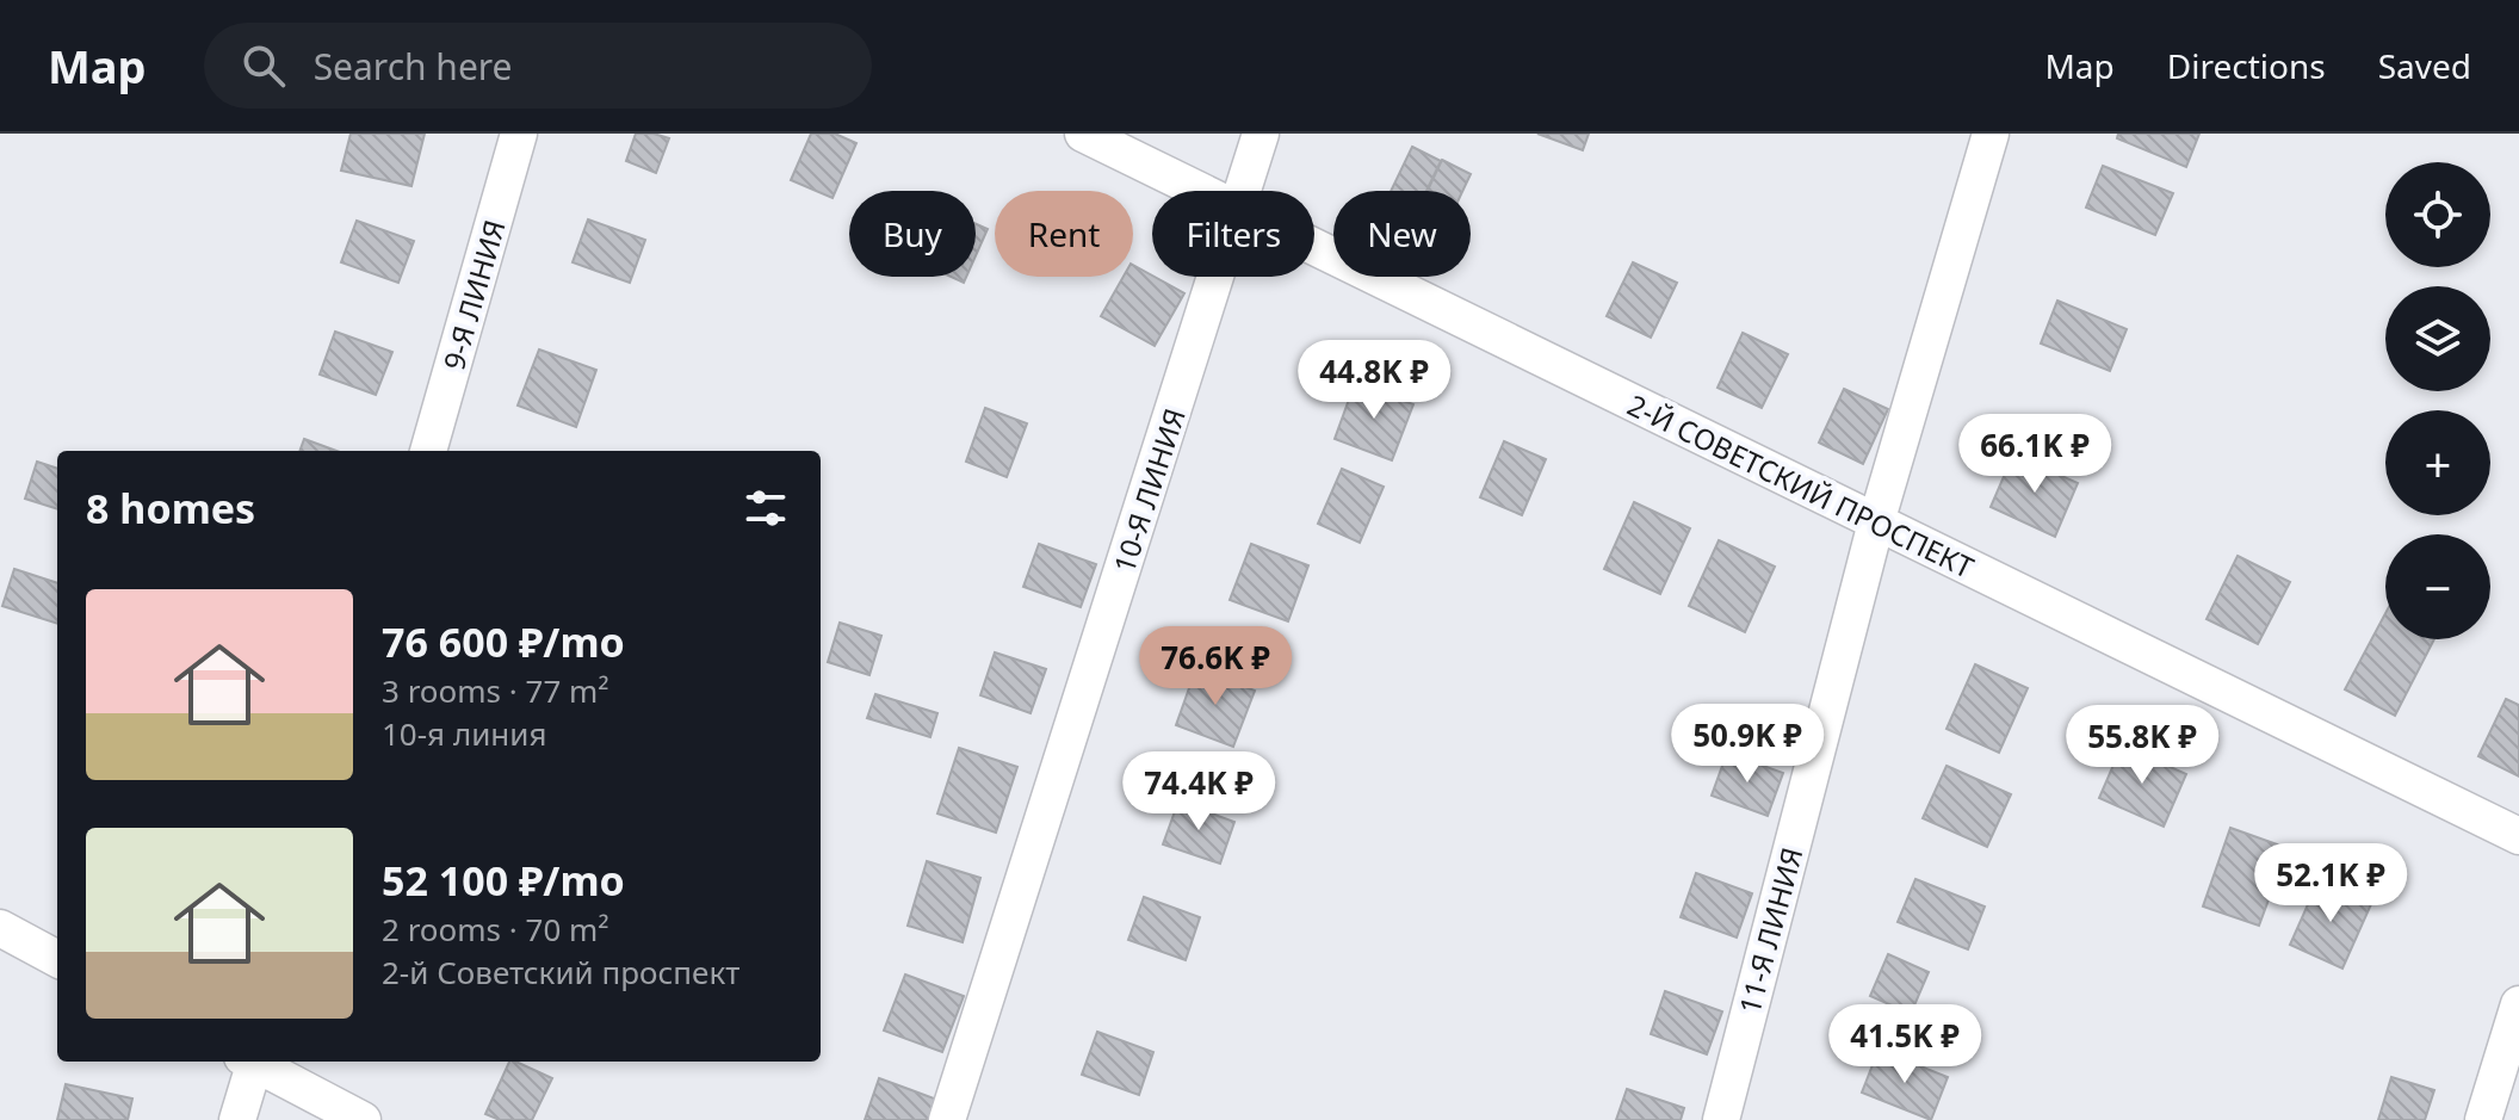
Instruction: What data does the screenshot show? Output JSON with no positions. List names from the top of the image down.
{
  "streets": {
    "street": [
      "9-Я ЛИНИЯ",
      "2-Й СОВЕТСКИЙ ПРОСПЕКТ",
      "10-Я ЛИНИЯ",
      "11-Я ЛИНИЯ"
    ]
  },
  "crossings": [
    ["2-Й СОВЕТСКИЙ ПРОСПЕКТ", "11-Я ЛИНИЯ"]
  ],
  "page": {
    "header": "Map",
    "search": "Search here",
    "nav": ["Map", "Directions", "Saved"],
    "map_buttons": ["+", "−"],
    "chip": [
      "Buy",
      "Rent",
      "Filters",
      "New"
    ],
    "price": [
      "44.8K ₽",
      "66.1K ₽",
      "76.6K ₽",
      "50.9K ₽",
      "55.8K ₽",
      "74.4K ₽",
      "52.1K ₽",
      "41.5K ₽"
    ],
    "heading": "8 homes",
    "list": [
      {
        "name": "76 600 ₽/mo",
        "note": "3 rooms · 77 m² · 10-я линия"
      },
      {
        "name": "52 100 ₽/mo",
        "note": "2 rooms · 70 m² · 2-й Советский проспект"
      }
    ]
  }
}
